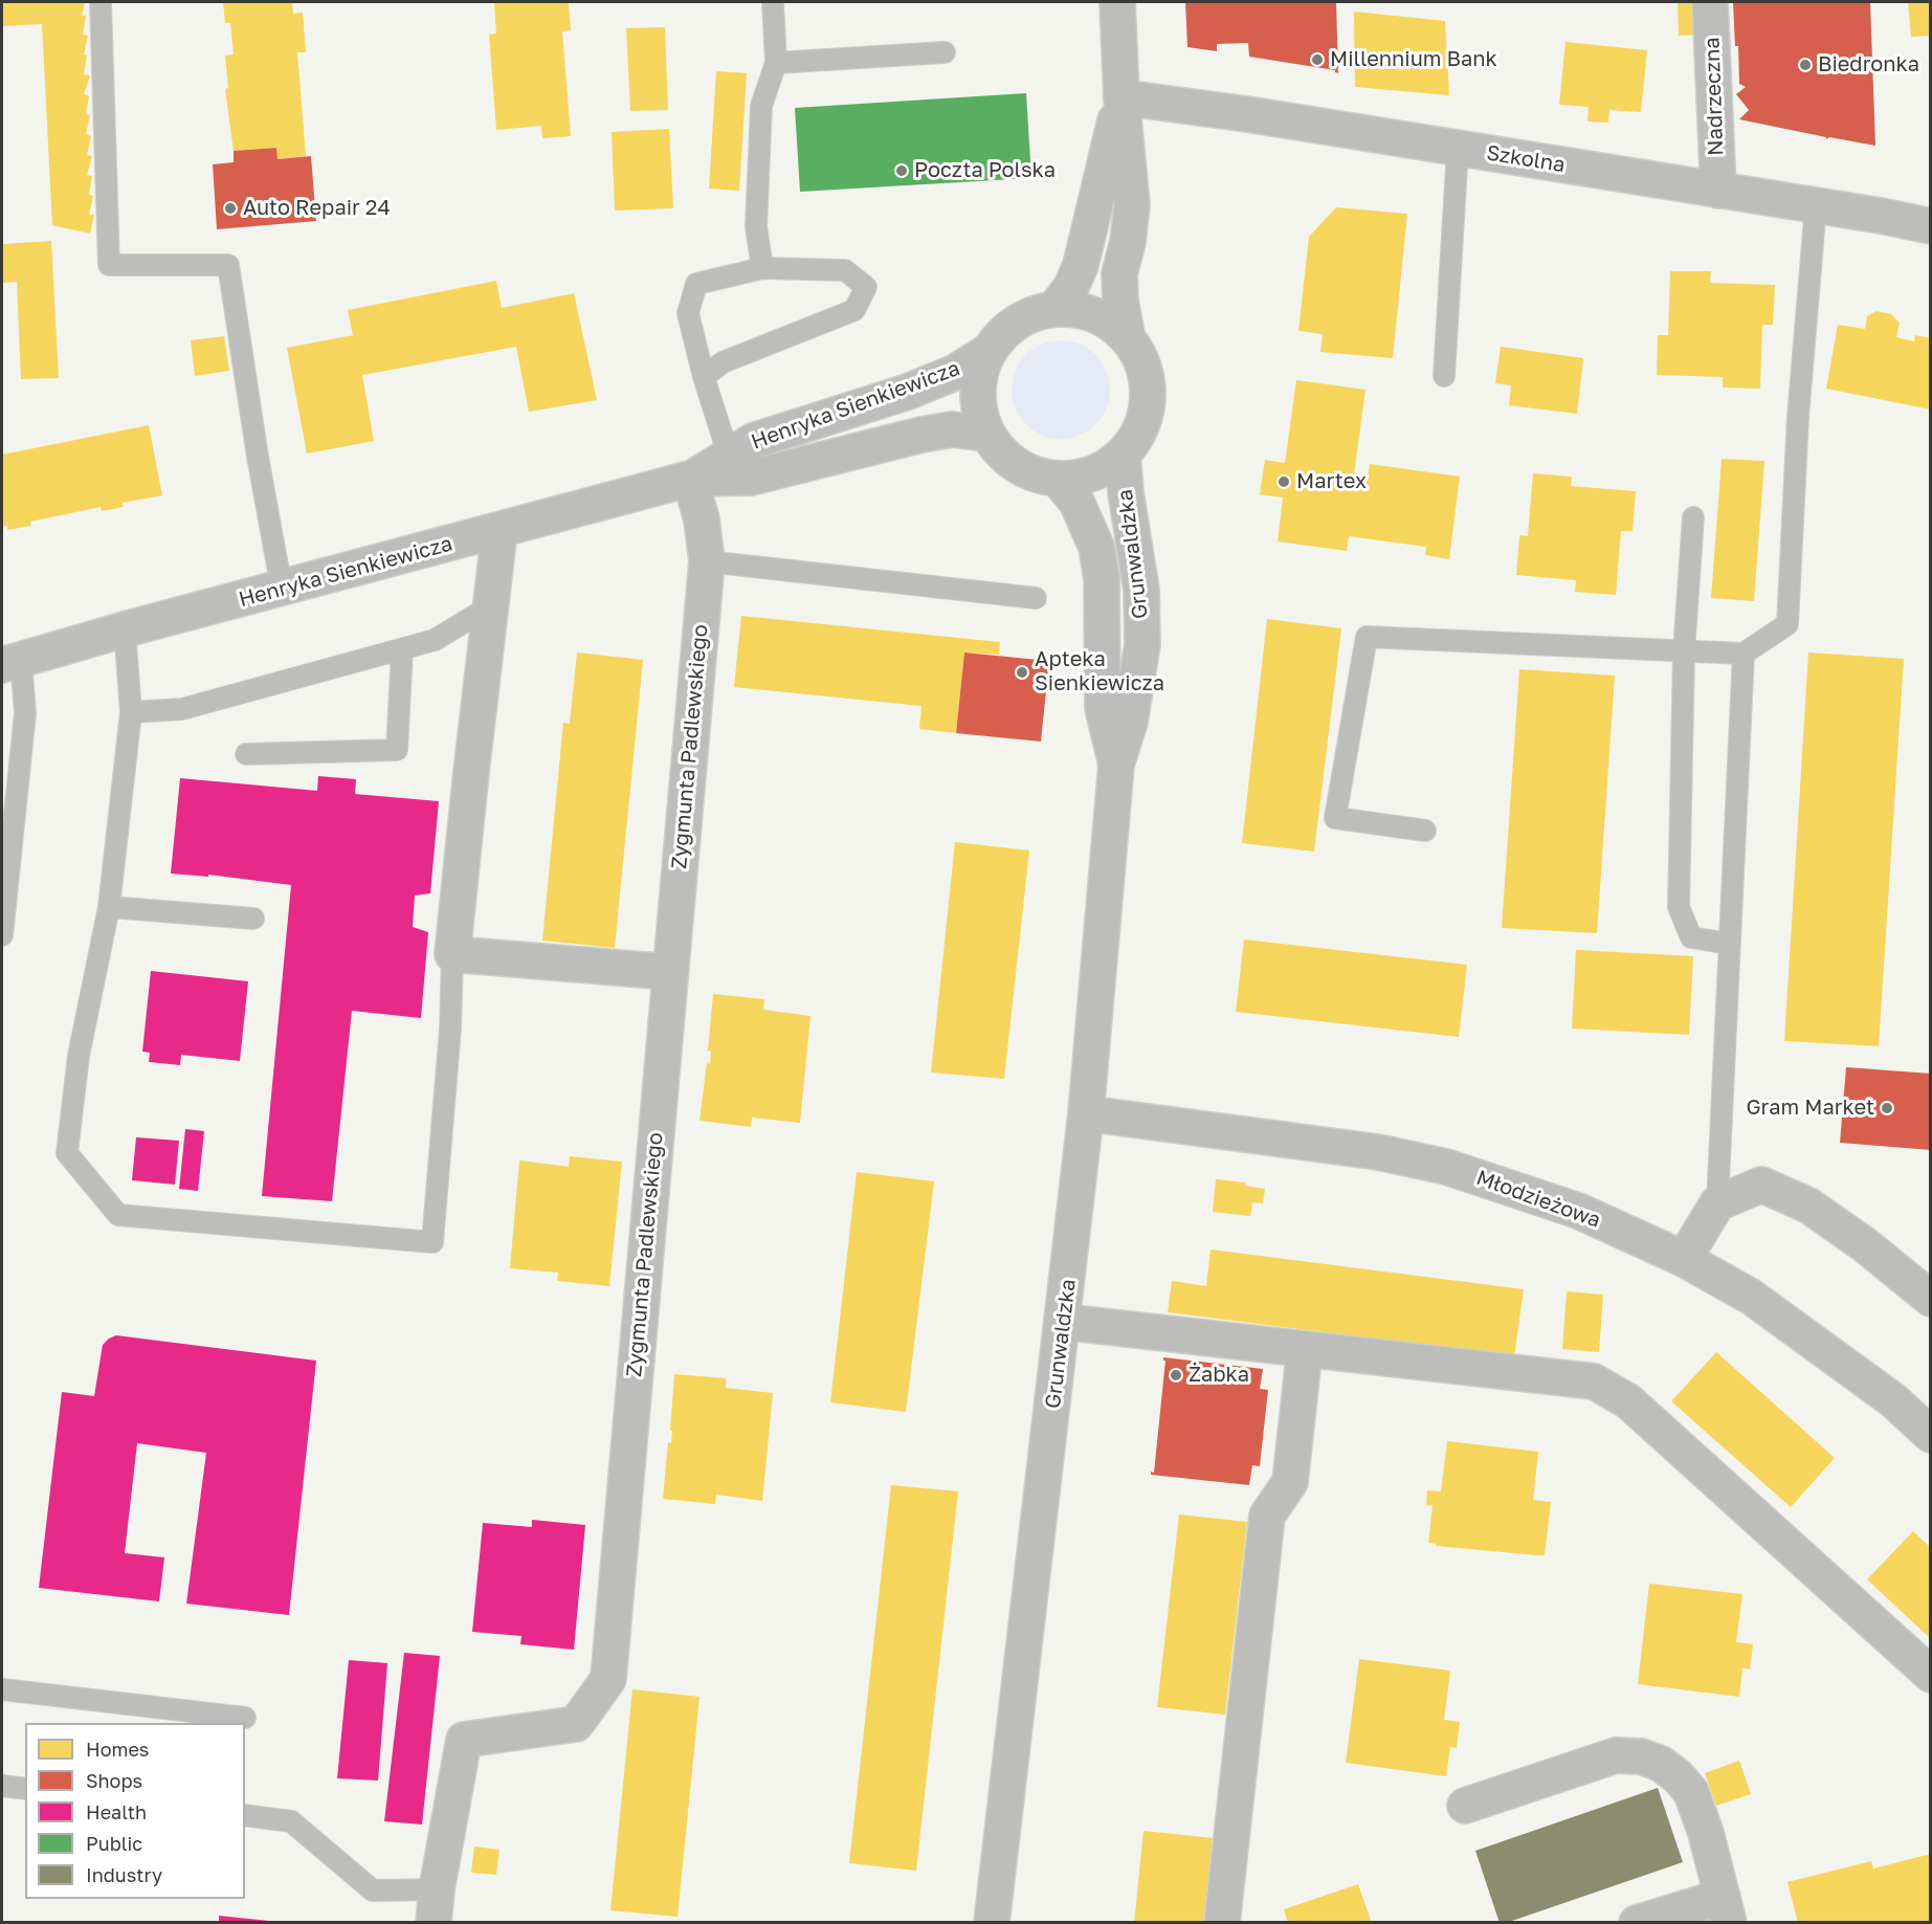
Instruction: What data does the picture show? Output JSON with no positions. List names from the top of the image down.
{
  "streets": {
    "street": [
      "Nadrzeczna",
      "Szkolna",
      "Henryka Sienkiewicza",
      "Grunwaldzka",
      "Zygmunta Padlewskiego",
      "Młodzieżowa"
    ]
  },
  "crossings": [
    ["Nadrzeczna", "Szkolna"],
    ["Henryka Sienkiewicza", "Grunwaldzka"],
    ["Henryka Sienkiewicza", "Zygmunta Padlewskiego"],
    ["Grunwaldzka", "Młodzieżowa"]
  ],
  "places": [
    "Millennium Bank",
    "Biedronka",
    "Poczta Polska",
    "Auto Repair 24",
    "Martex",
    "Apteka Sienkiewicza",
    "Gram Market",
    "Żabka"
  ],
  "legend": [
    "Homes",
    "Shops",
    "Health",
    "Public",
    "Industry"
  ]
}
